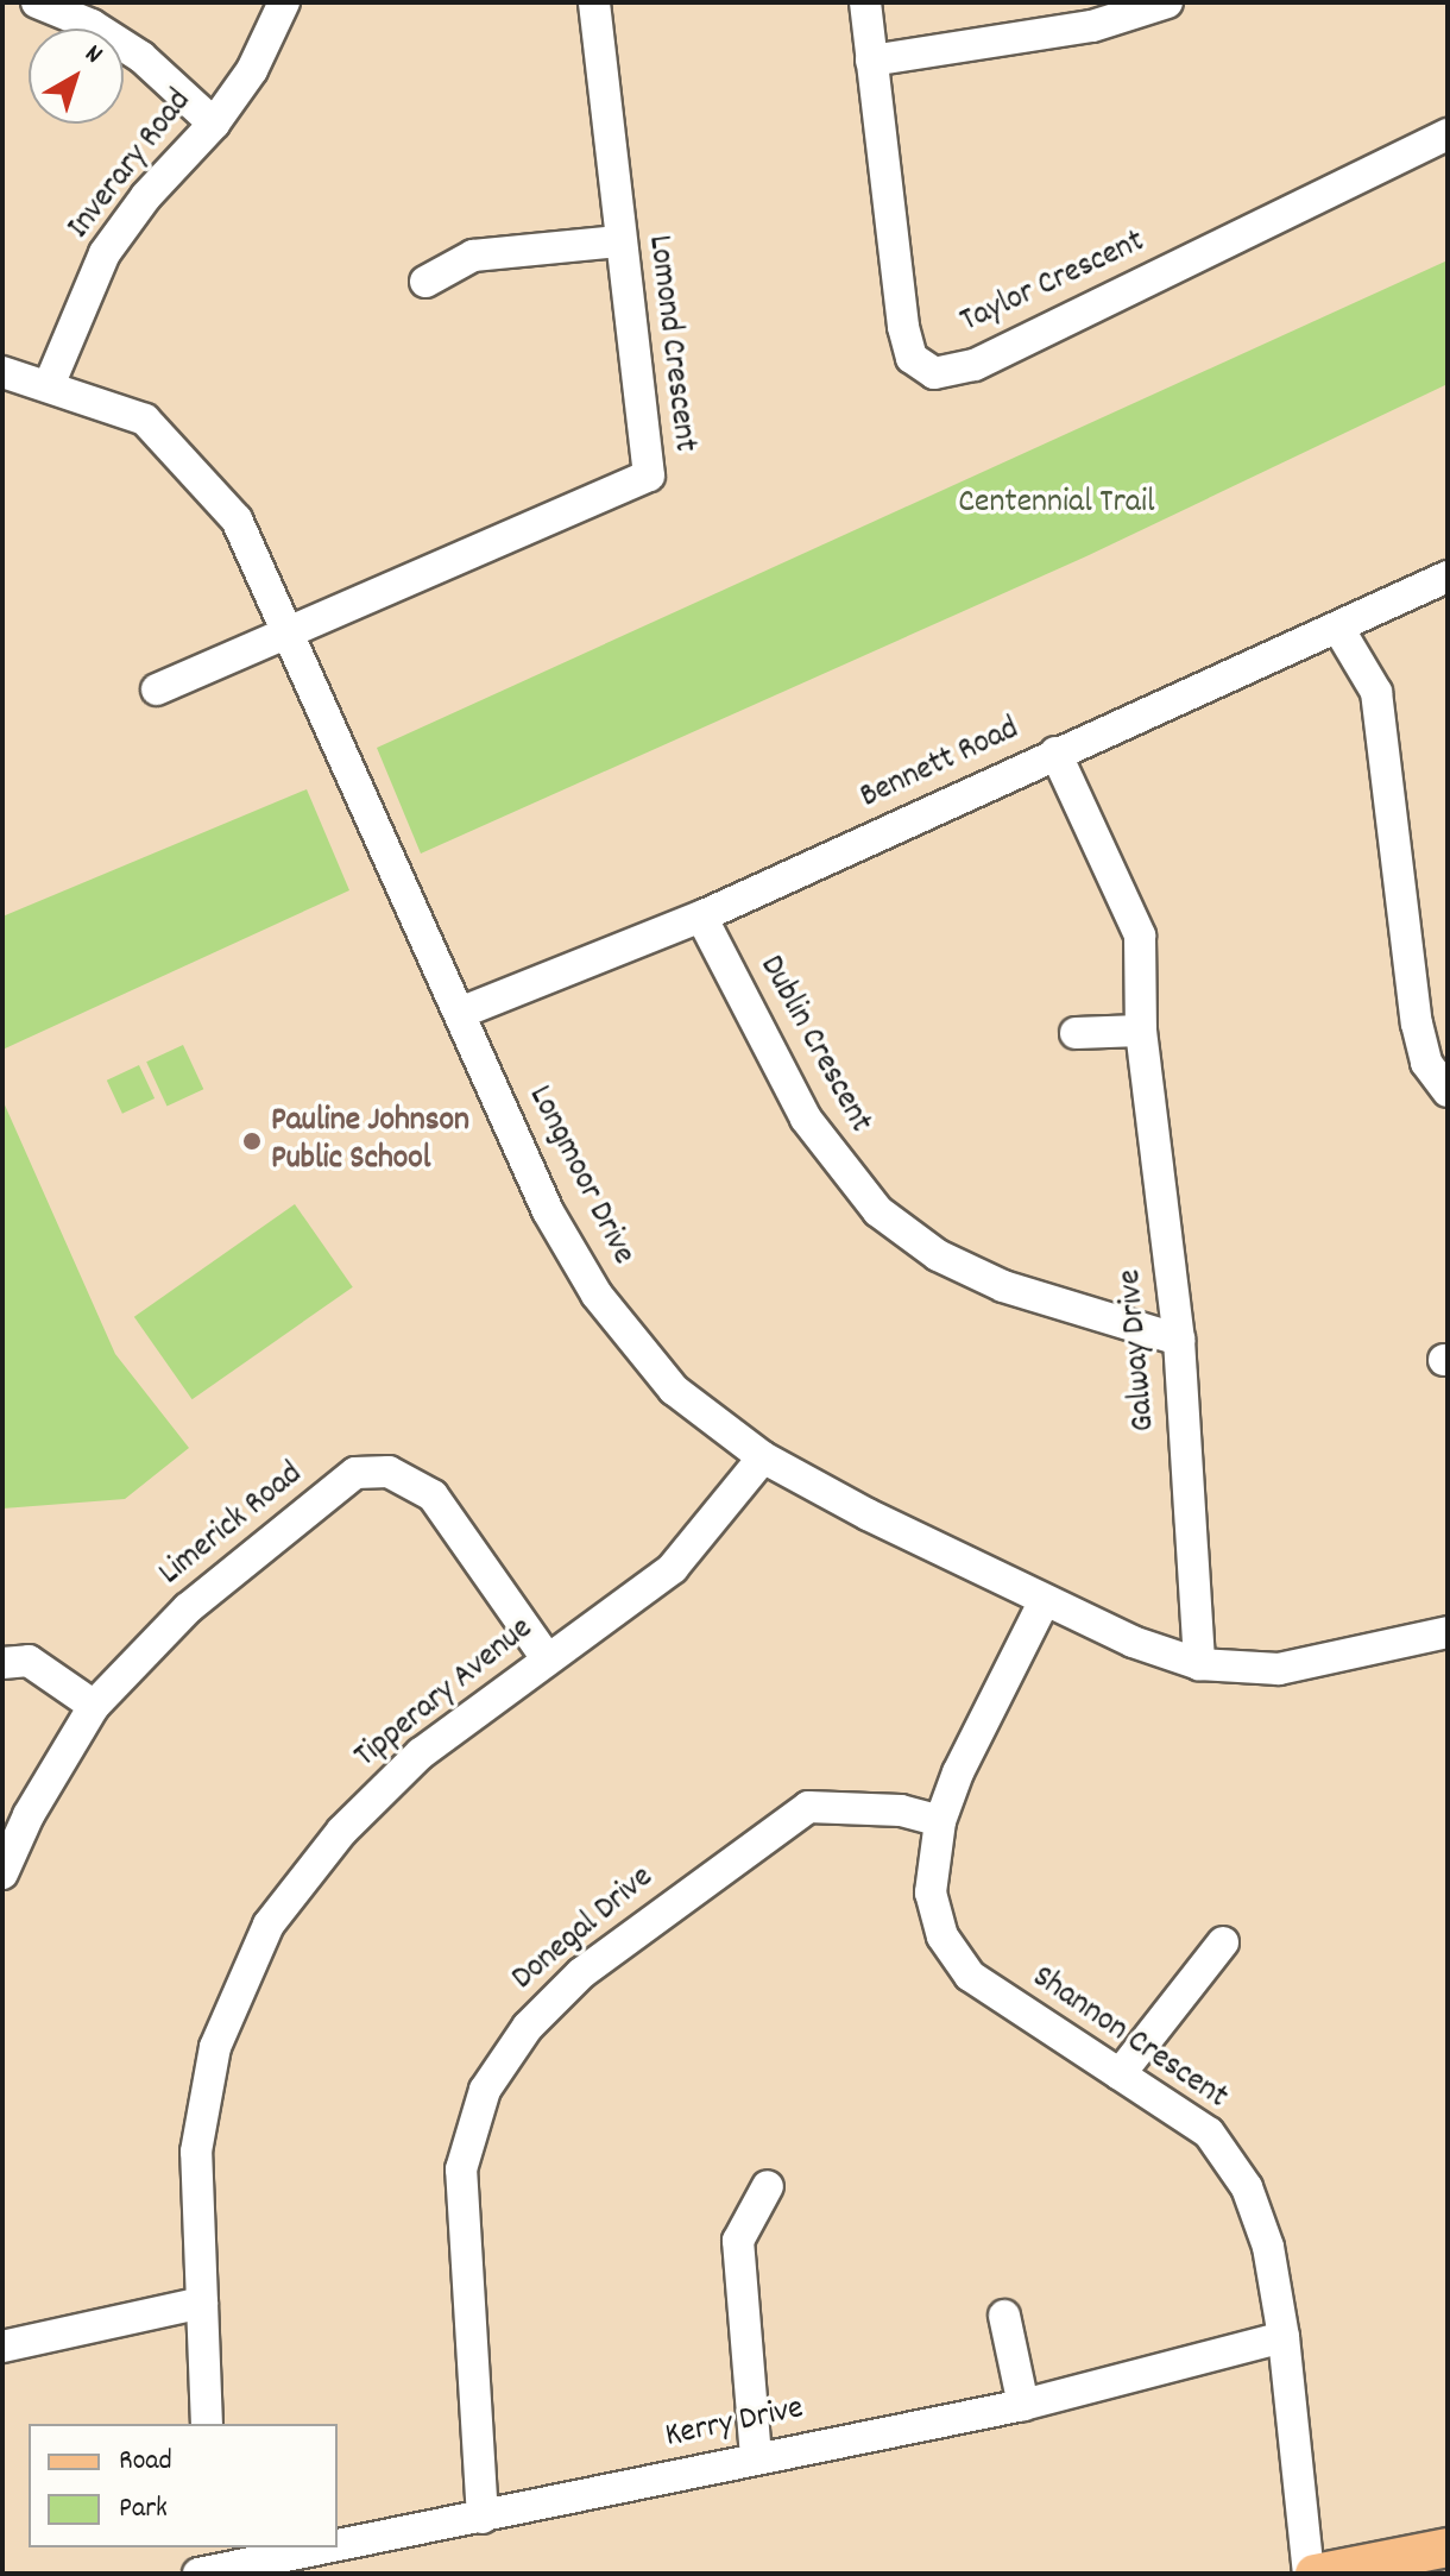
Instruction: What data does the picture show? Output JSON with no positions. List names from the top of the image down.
{
  "streets": {
    "street": [
      "Inverary Road",
      "Taylor Crescent",
      "Lomond Crescent",
      "Bennett Road",
      "Dublin Crescent",
      "Longmoor Drive",
      "Galway Drive",
      "Limerick Road",
      "Tipperary Avenue",
      "Donegal Drive",
      "Shannon Crescent",
      "Kerry Drive"
    ]
  },
  "crossings": [
    ["Inverary Road", "Longmoor Drive"],
    ["Lomond Crescent", "Longmoor Drive"],
    ["Bennett Road", "Dublin Crescent"],
    ["Bennett Road", "Longmoor Drive"],
    ["Bennett Road", "Galway Drive"],
    ["Dublin Crescent", "Galway Drive"],
    ["Longmoor Drive", "Galway Drive"],
    ["Longmoor Drive", "Tipperary Avenue"],
    ["Longmoor Drive", "Shannon Crescent"],
    ["Limerick Road", "Tipperary Avenue"],
    ["Donegal Drive", "Shannon Crescent"],
    ["Donegal Drive", "Kerry Drive"],
    ["Shannon Crescent", "Kerry Drive"]
  ],
  "parks": ["Centennial Trail"],
  "places": ["Pauline Johnson Public School"],
  "legend": ["Road", "Park"],
  "north": "top right"
}
